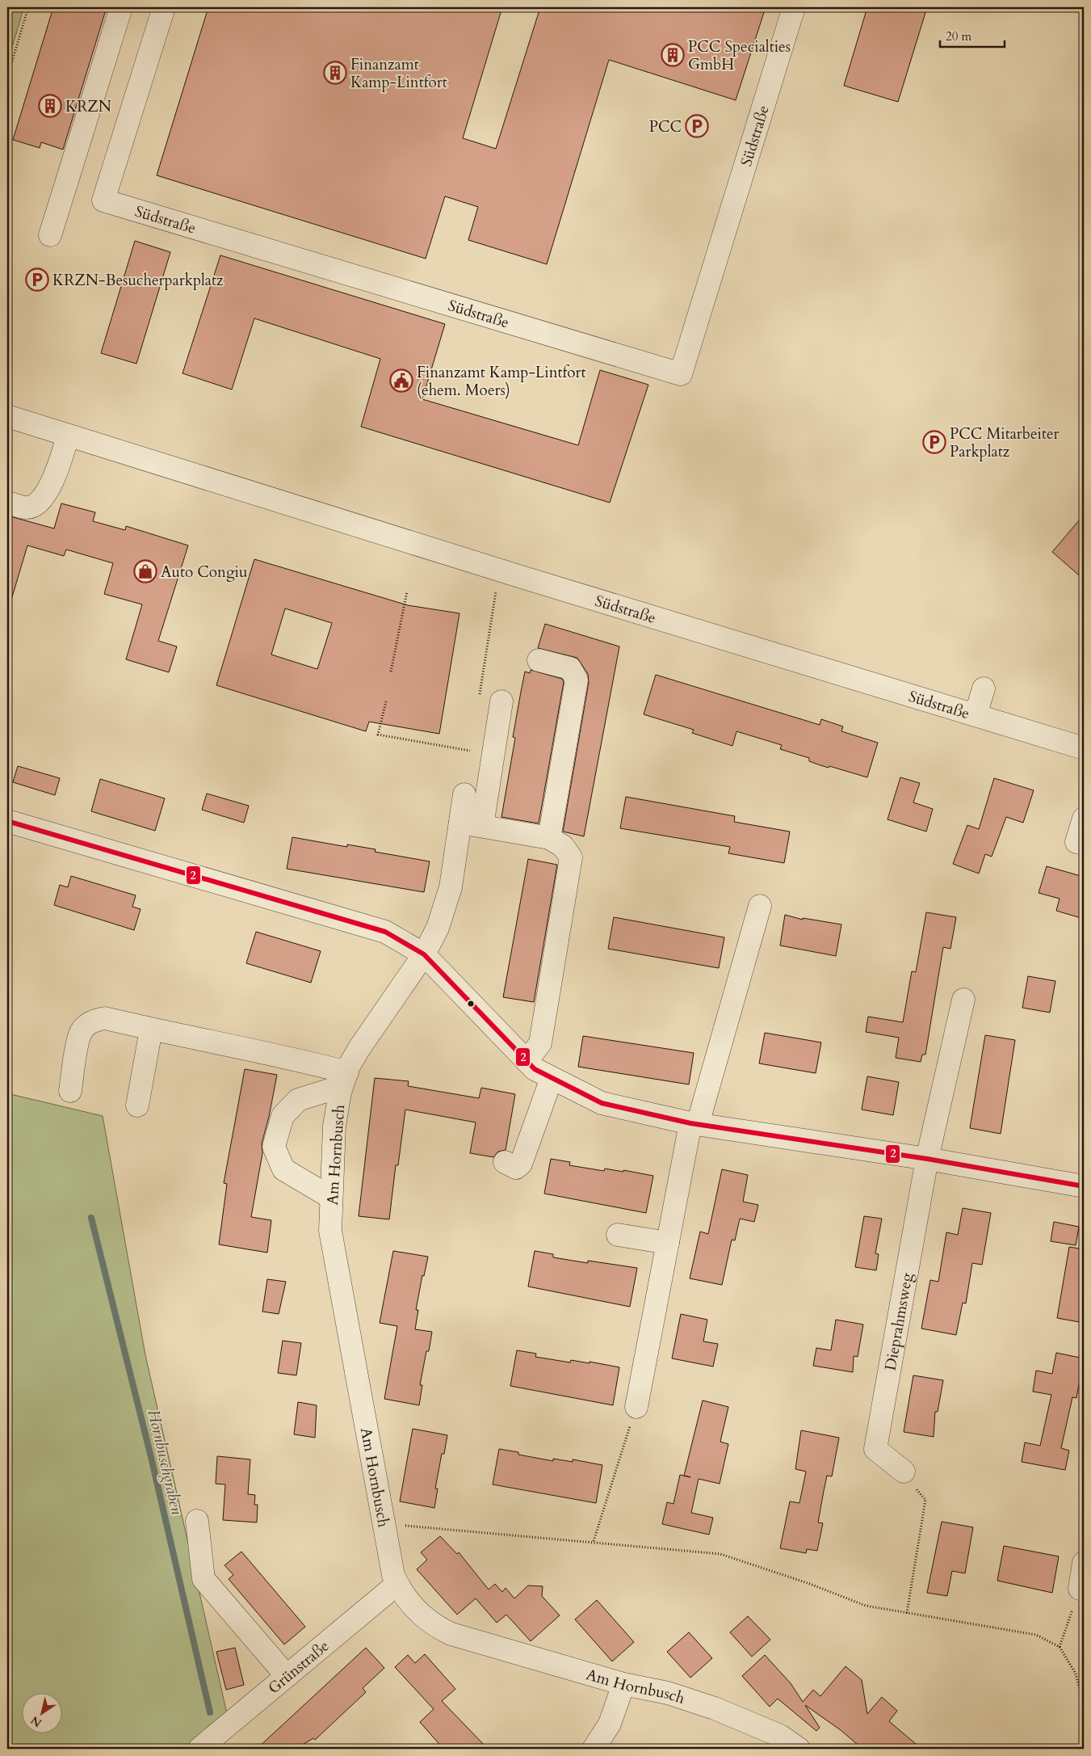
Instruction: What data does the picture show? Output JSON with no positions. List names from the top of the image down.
{
  "streets": {
    "street": [
      "Südstraße",
      "Am Hornbusch",
      "Dieprahmsweg",
      "Grünstraße"
    ]
  },
  "crossings": [
    ["Am Hornbusch", "Grünstraße"]
  ],
  "water": ["Hornbuschgraben"],
  "places": {
    "building": ["PCC Specialties GmbH", "Finanzamt Kamp-Lintfort", "KRZN"],
    "parking": ["PCC", "KRZN-Besucherparkplatz", "PCC Mitarbeiter Parkplatz"],
    "public building": ["Finanzamt Kamp-Lintfort (ehem. Moers)"],
    "shop": ["Auto Congiu"]
  },
  "lines": ["transit line 2"],
  "scale_bar": "20 m",
  "north": "bottom left"
}
